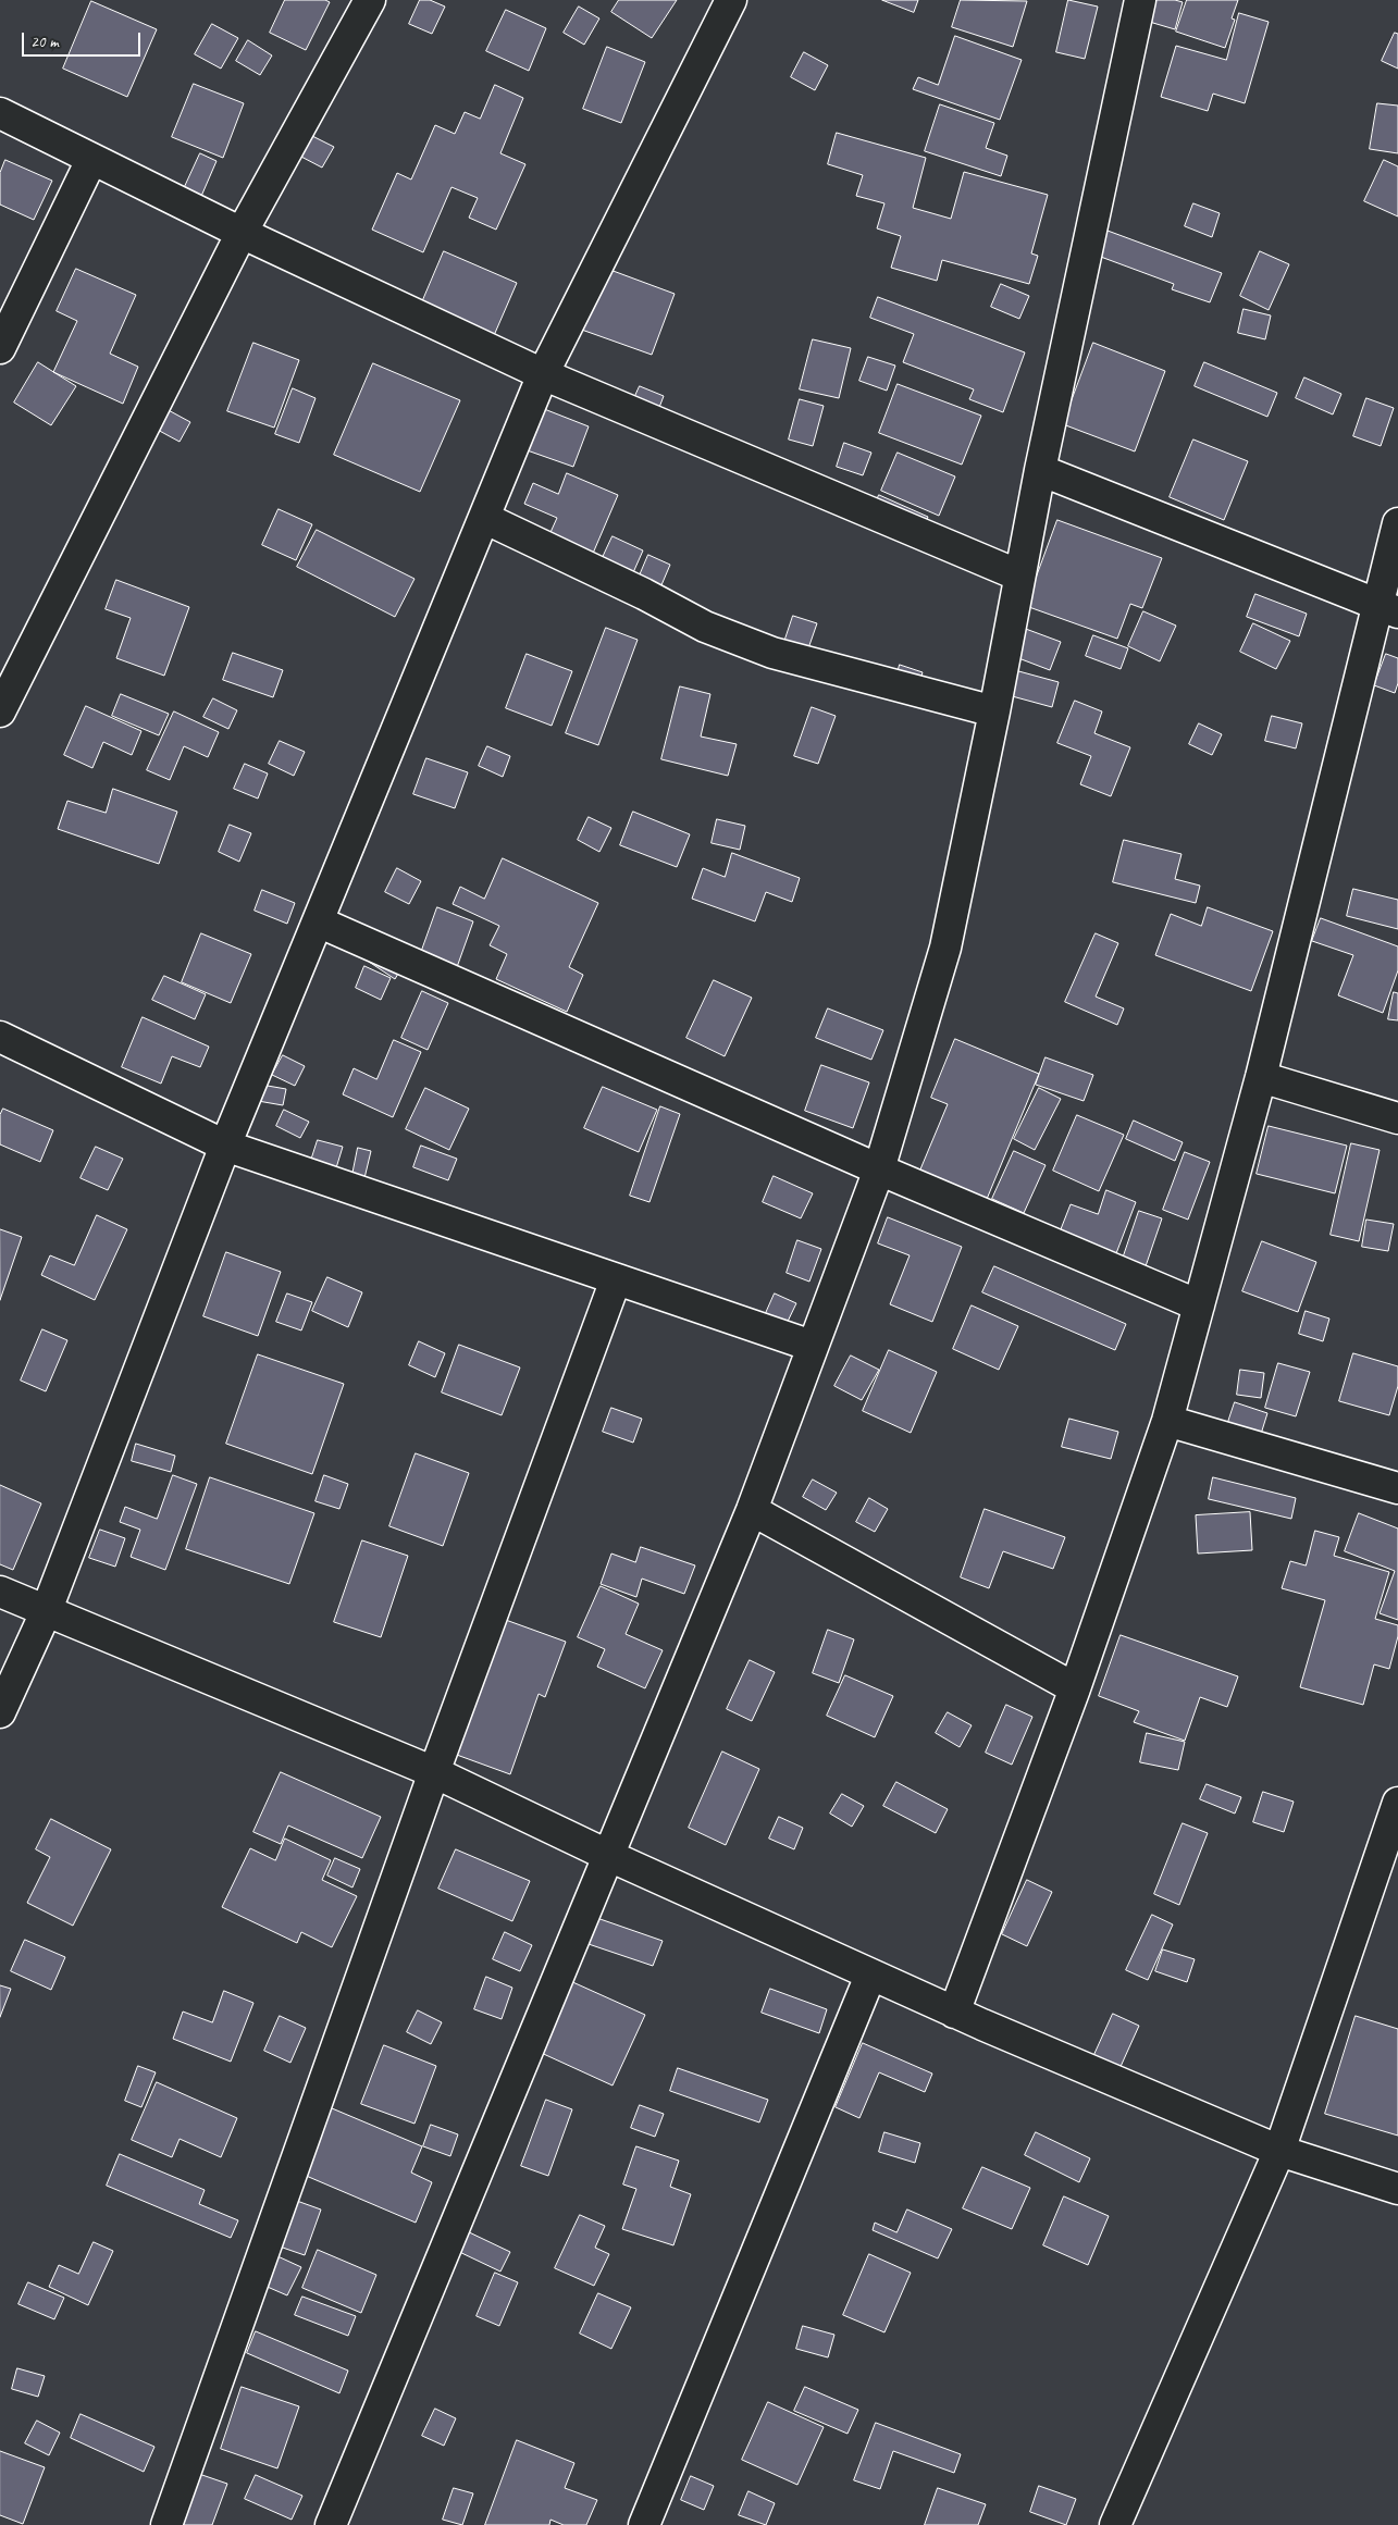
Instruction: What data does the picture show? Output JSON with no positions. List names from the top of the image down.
{
  "scale_bar": "20 m"
}
